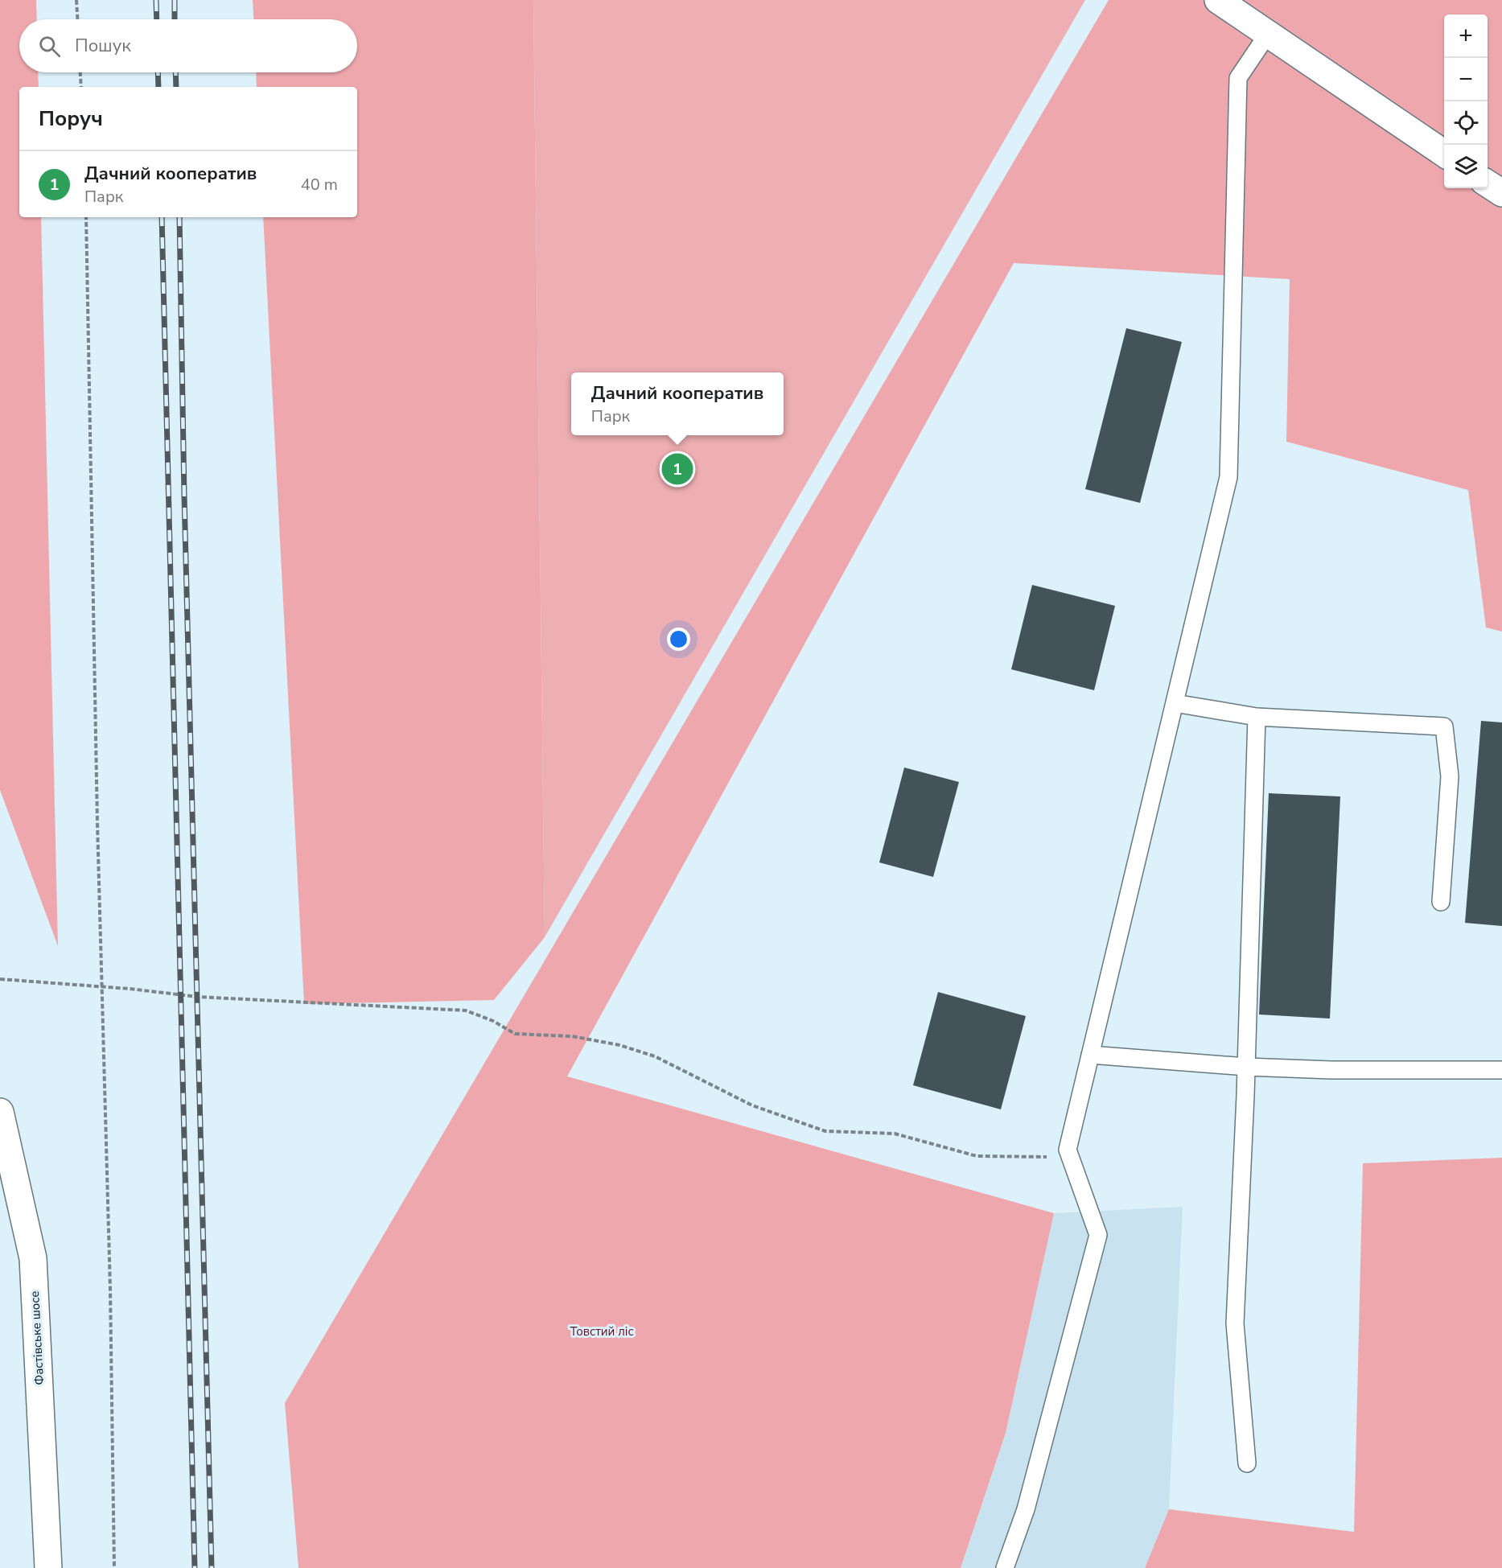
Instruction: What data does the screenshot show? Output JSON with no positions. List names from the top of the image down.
{
  "streets": {
    "main road": ["Фастівське шосе"]
  },
  "parks": ["Товстий ліс"],
  "page": {
    "map_buttons": ["+", "−"],
    "search": "Пошук",
    "heading": "Поруч",
    "list": [
      {
        "mark": "1",
        "name": "Дачний кооператив",
        "note": "Парк",
        "value": "40 m"
      }
    ],
    "popup": ["Дачний кооператив", "Парк"],
    "pins": "1"
  }
}
